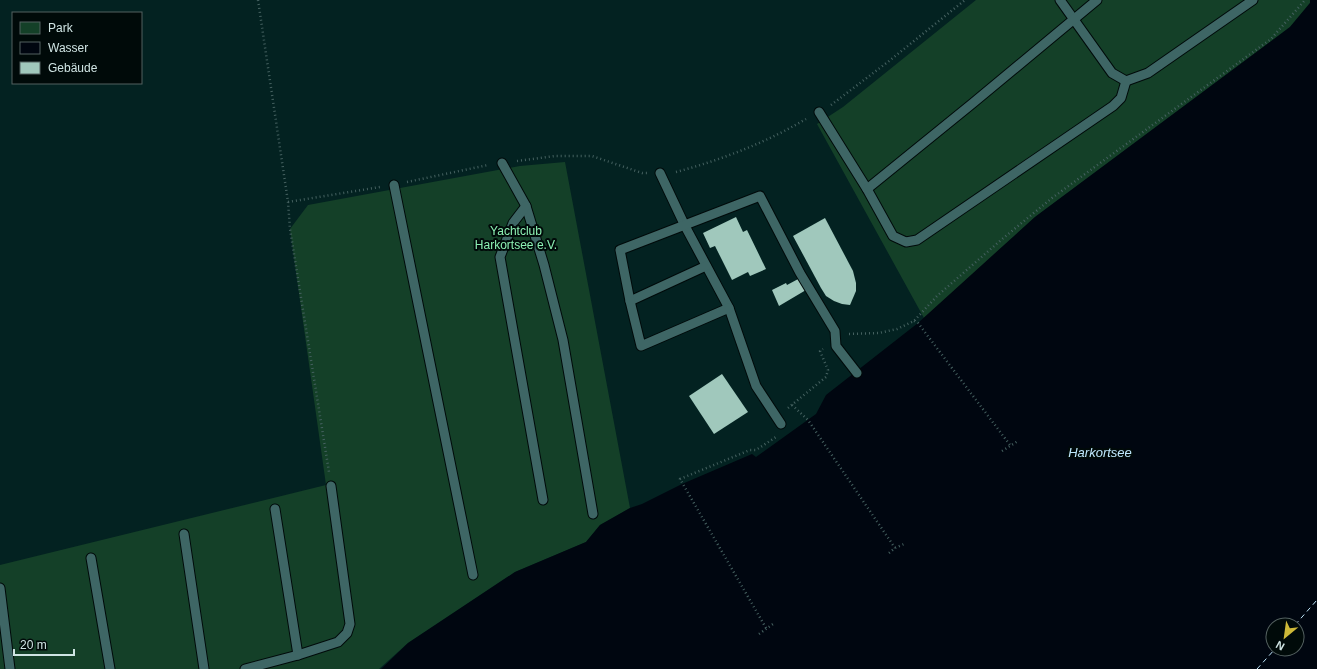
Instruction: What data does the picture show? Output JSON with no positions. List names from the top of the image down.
{
  "water": ["Harkortsee"],
  "parks": ["Yachtclub Harkortsee e.V."],
  "legend": ["Park", "Wasser", "Gebäude"],
  "scale_bar": "20 m",
  "north": "bottom left"
}
